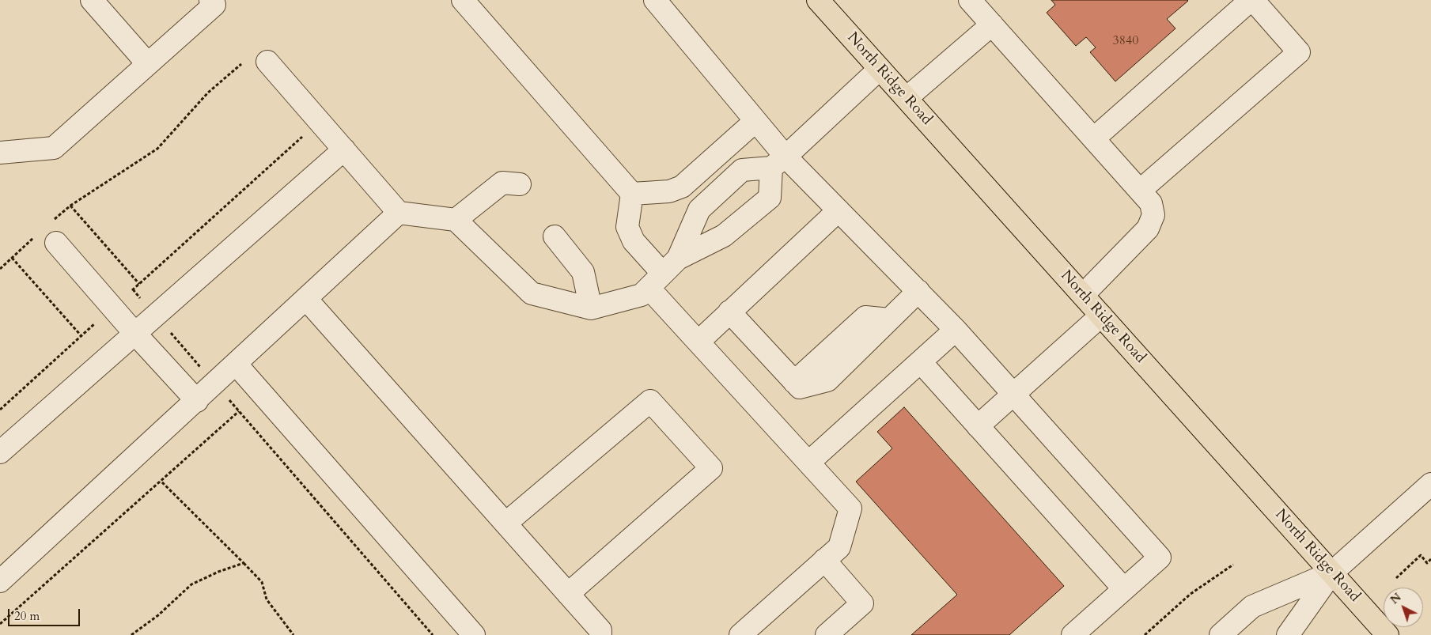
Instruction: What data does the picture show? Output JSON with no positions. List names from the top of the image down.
{
  "streets": {
    "main road": ["North Ridge Road"]
  },
  "house_numbers": ["3840"],
  "scale_bar": "20 m",
  "north": "top left"
}
